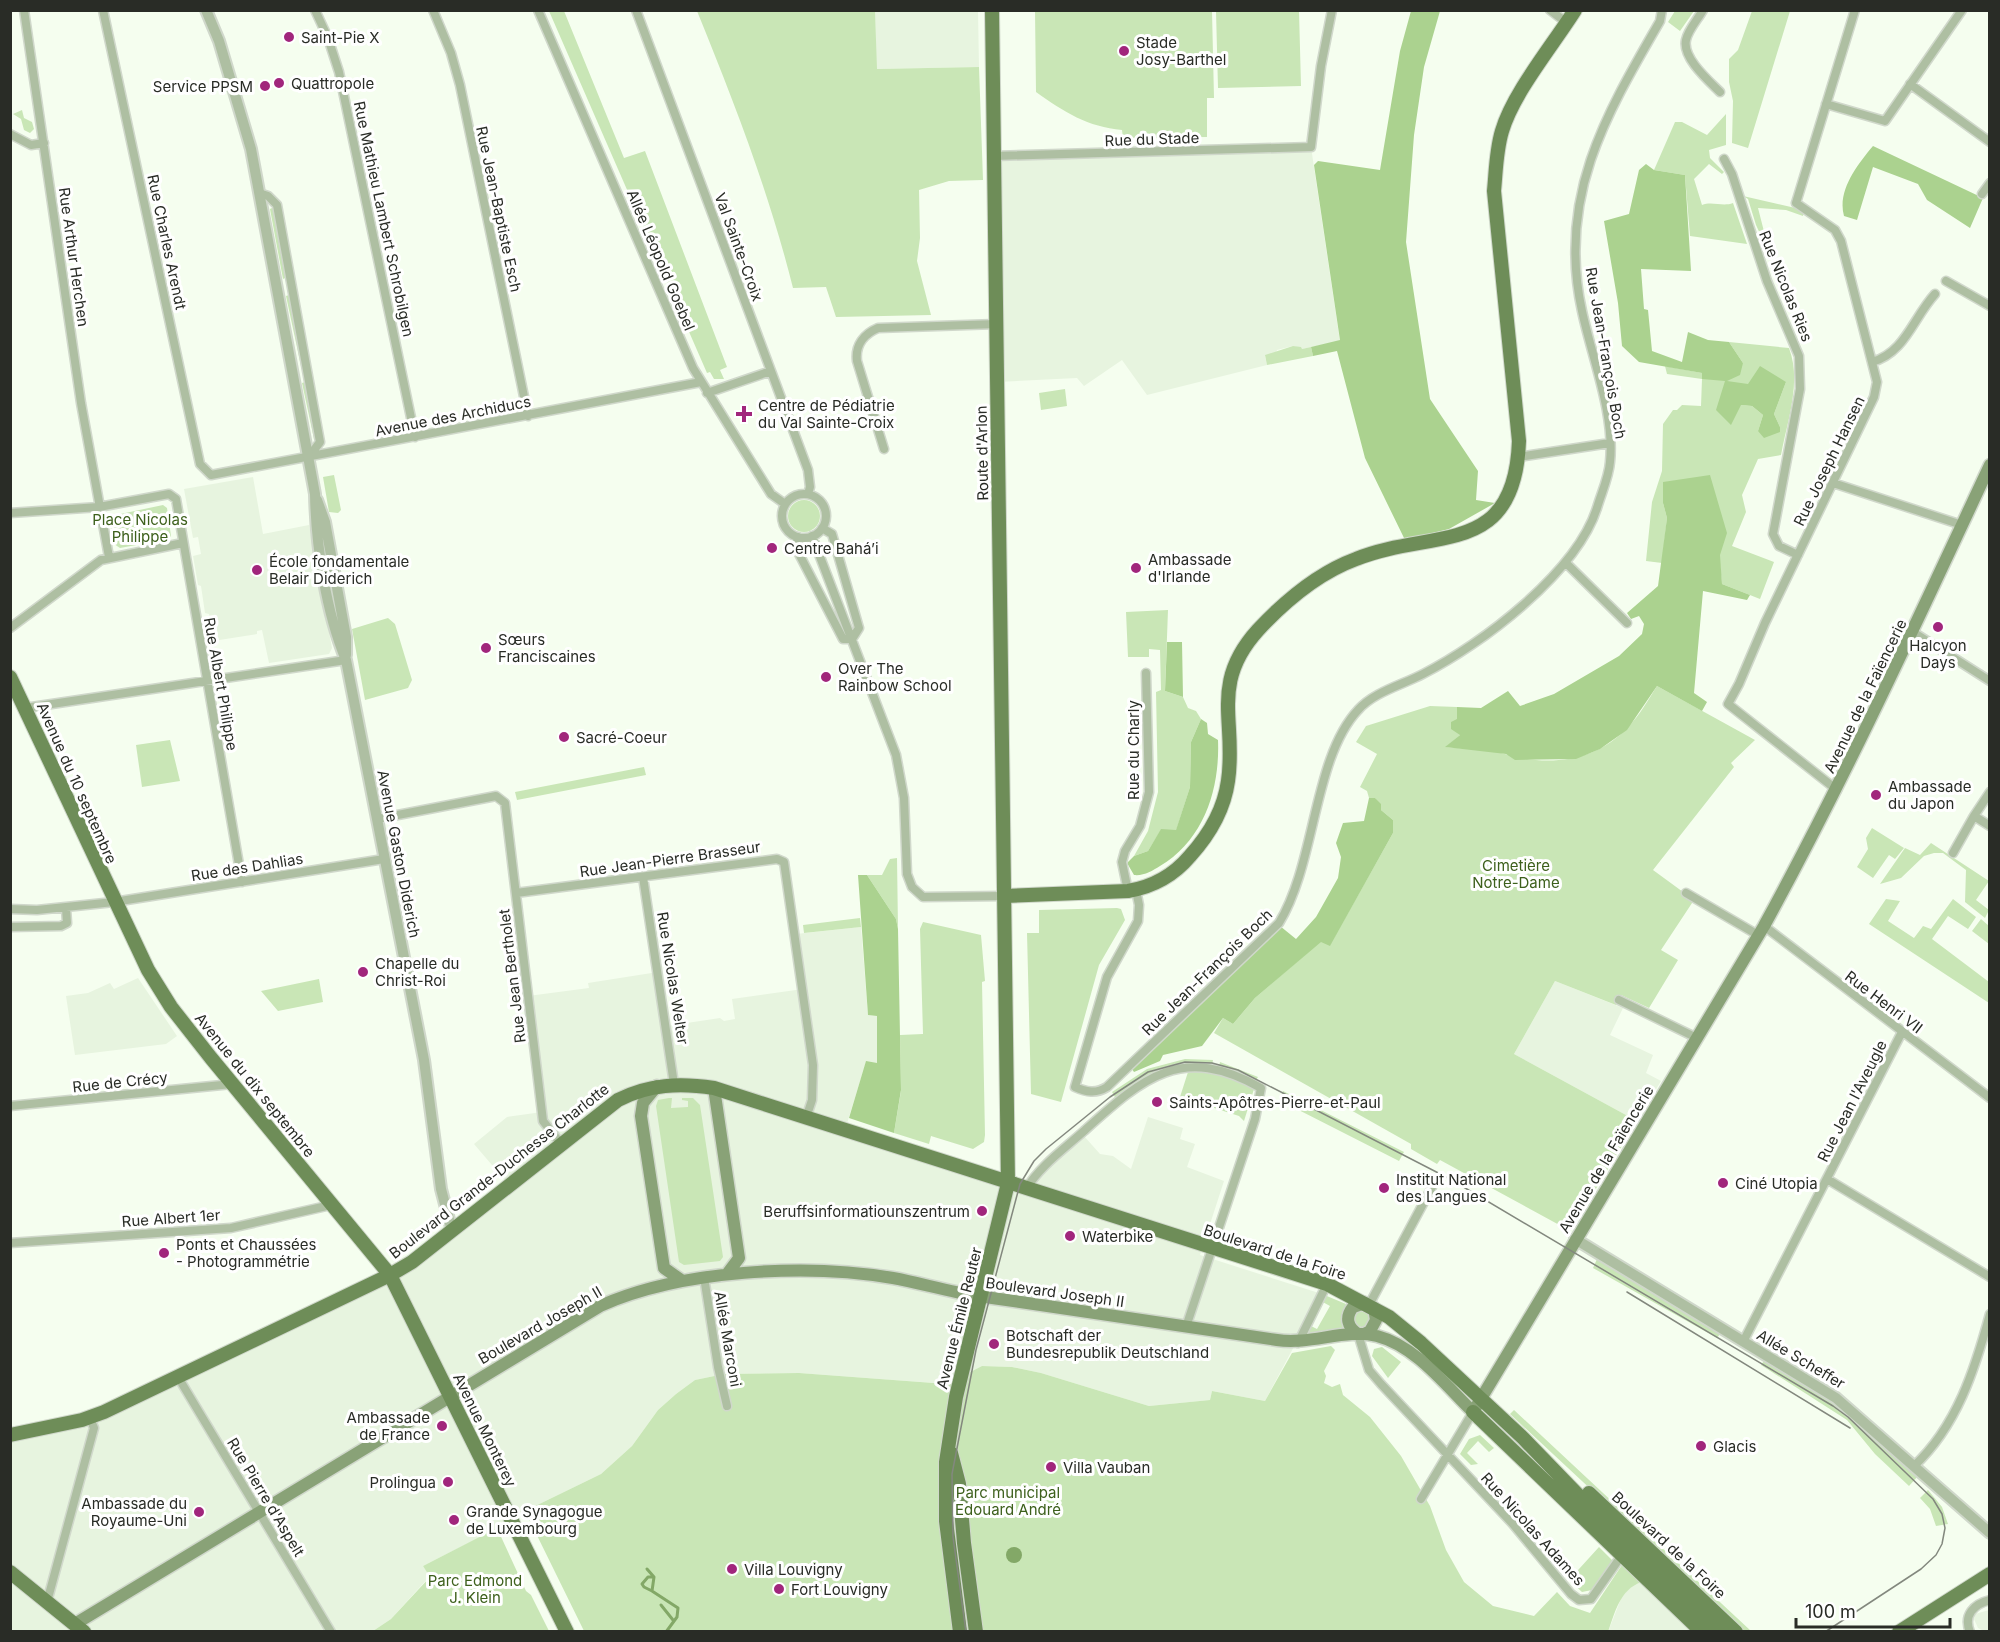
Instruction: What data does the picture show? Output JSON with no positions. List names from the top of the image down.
{
  "streets": {
    "main road": [
      "Route d'Arlon",
      "Avenue de la Faïencerie",
      "Avenue du 10 septembre",
      "Avenue du dix septembre",
      "Boulevard Grande-Duchesse Charlotte",
      "Boulevard de la Foire",
      "Boulevard Joseph II",
      "Avenue Émile Reuter",
      "Avenue Monterey"
    ],
    "street": [
      "Rue du Stade",
      "Rue Jean-Baptiste Esch",
      "Rue Mathieu Lambert Schrobilgen",
      "Rue Charles Arendt",
      "Val Sainte-Croix",
      "Rue Arthur Herchen",
      "Allée Léopold Goebel",
      "Rue Nicolas Ries",
      "Rue Jean-François Boch",
      "Avenue des Archiducs",
      "Rue Joseph Hansen",
      "Rue Albert Philippe",
      "Rue du Charly",
      "Avenue Gaston Diderich",
      "Rue Jean-Pierre Brasseur",
      "Rue des Dahlias",
      "Rue Jean Bertholet",
      "Rue Nicolas Welter",
      "Rue Henri VII",
      "Rue de Crécy",
      "Rue Jean l'Aveugle",
      "Rue Albert 1er",
      "Allée Marconi",
      "Allée Scheffer",
      "Rue Pierre d'Aspelt",
      "Rue Nicolas Adames"
    ]
  },
  "crossings": [
    ["Rue du Stade", "Route d'Arlon"],
    ["Rue Jean-Baptiste Esch", "Avenue des Archiducs"],
    ["Rue Mathieu Lambert Schrobilgen", "Avenue des Archiducs"],
    ["Rue Charles Arendt", "Avenue des Archiducs"],
    ["Val Sainte-Croix", "Allée Léopold Goebel"],
    ["Rue Arthur Herchen", "Rue Albert Philippe"],
    ["Allée Léopold Goebel", "Avenue des Archiducs"],
    ["Rue Nicolas Ries", "Rue Joseph Hansen"],
    ["Rue Jean-François Boch", "Rue du Charly"],
    ["Avenue des Archiducs", "Avenue Gaston Diderich"],
    ["Route d'Arlon", "Boulevard Grande-Duchesse Charlotte"],
    ["Route d'Arlon", "Avenue Émile Reuter"],
    ["Rue Joseph Hansen", "Avenue de la Faïencerie"],
    ["Rue Albert Philippe", "Rue des Dahlias"],
    ["Avenue de la Faïencerie", "Rue Henri VII"],
    ["Avenue de la Faïencerie", "Boulevard de la Foire"],
    ["Avenue de la Faïencerie", "Boulevard Joseph II"],
    ["Avenue de la Faïencerie", "Allée Scheffer"],
    ["Avenue du 10 septembre", "Rue des Dahlias"],
    ["Avenue du 10 septembre", "Avenue du dix septembre"],
    ["Avenue Gaston Diderich", "Rue des Dahlias"],
    ["Avenue Gaston Diderich", "Rue Jean Bertholet"],
    ["Avenue Gaston Diderich", "Boulevard Grande-Duchesse Charlotte"],
    ["Rue Jean-Pierre Brasseur", "Rue Jean Bertholet"],
    ["Rue Jean-Pierre Brasseur", "Rue Nicolas Welter"],
    ["Rue Jean-Pierre Brasseur", "Boulevard Grande-Duchesse Charlotte"],
    ["Rue des Dahlias", "Avenue du dix septembre"],
    ["Rue Jean Bertholet", "Boulevard Grande-Duchesse Charlotte"],
    ["Rue Nicolas Welter", "Boulevard Grande-Duchesse Charlotte"],
    ["Rue Henri VII", "Rue Jean l'Aveugle"],
    ["Rue de Crécy", "Avenue du dix septembre"],
    ["Avenue du dix septembre", "Boulevard Grande-Duchesse Charlotte"],
    ["Avenue du dix septembre", "Rue Albert 1er"],
    ["Avenue du dix septembre", "Avenue Monterey"],
    ["Rue Jean l'Aveugle", "Allée Scheffer"],
    ["Boulevard Grande-Duchesse Charlotte", "Boulevard de la Foire"],
    ["Boulevard Grande-Duchesse Charlotte", "Avenue Émile Reuter"],
    ["Boulevard Grande-Duchesse Charlotte", "Avenue Monterey"],
    ["Boulevard Grande-Duchesse Charlotte", "Rue Pierre d'Aspelt"],
    ["Boulevard de la Foire", "Boulevard Joseph II"],
    ["Boulevard de la Foire", "Rue Nicolas Adames"],
    ["Boulevard Joseph II", "Avenue Émile Reuter"],
    ["Boulevard Joseph II", "Allée Marconi"],
    ["Boulevard Joseph II", "Avenue Monterey"],
    ["Boulevard Joseph II", "Rue Pierre d'Aspelt"],
    ["Boulevard Joseph II", "Rue Nicolas Adames"]
  ],
  "parks": [
    "Place Nicolas Philippe",
    "Cimetière Notre-Dame",
    "Parc municipal Edouard André",
    "Parc Edmond J. Klein"
  ],
  "places": {
    "other": [
      "Saint-Pie X",
      "Stade Josy-Barthel",
      "Quattropole",
      "Service PPSM",
      "Centre Bahá’i",
      "Ambassade d'Irlande",
      "École fondamentale Belair Diderich",
      "Halcyon Days",
      "Sœurs Franciscaines",
      "Over The Rainbow School",
      "Sacré-Coeur",
      "Ambassade du Japon",
      "Chapelle du Christ-Roi",
      "Saints-Apôtres-Pierre-et-Paul",
      "Ciné Utopia",
      "Institut National des Langues",
      "Beruffsinformatiounszentrum",
      "Waterbike",
      "Ponts et Chaussées - Photogrammétrie",
      "Botschaft der Bundesrepublik Deutschland",
      "Ambassade de France",
      "Glacis",
      "Villa Vauban",
      "Prolingua",
      "Ambassade du Royaume-Uni",
      "Grande Synagogue de Luxembourg",
      "Villa Louvigny",
      "Fort Louvigny"
    ],
    "health": ["Centre de Pédiatrie du Val Sainte-Croix"]
  },
  "scale_bar": "100 m"
}
